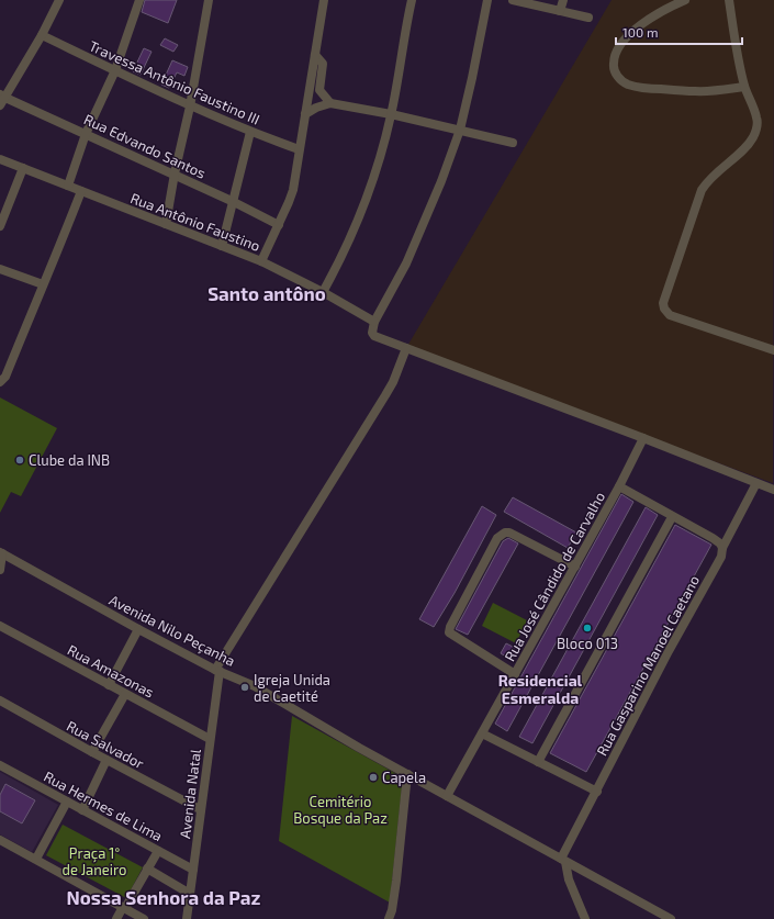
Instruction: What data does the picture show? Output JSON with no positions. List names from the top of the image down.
{
  "streets": {
    "street": [
      "Travessa Antônio Faustino III",
      "Rua Edvando Santos",
      "Rua Antônio Faustino",
      "Rua José Cândido de Carvalho",
      "Avenida Nilo Peçanha",
      "Rua Gasparino Manoel Caetano",
      "Rua Amazonas",
      "Rua Salvador",
      "Avenida Natal",
      "Rua Hermes de Lima"
    ]
  },
  "crossings": [
    ["Rua José Cândido de Carvalho", "Avenida Nilo Peçanha"],
    ["Avenida Nilo Peçanha", "Rua Gasparino Manoel Caetano"],
    ["Avenida Nilo Peçanha", "Avenida Natal"],
    ["Rua Amazonas", "Avenida Natal"],
    ["Rua Salvador", "Avenida Natal"],
    ["Avenida Natal", "Rua Hermes de Lima"]
  ],
  "districts": ["Santo antôno", "Residencial Esmeralda", "Nossa Senhora da Paz"],
  "parks": ["Cemitério Bosque da Paz", "Praça 1° de Janeiro"],
  "places": [
    "Clube da INB",
    "Bloco 013",
    "Igreja Unida de Caetité",
    "Capela"
  ],
  "scale_bar": "100 m"
}
